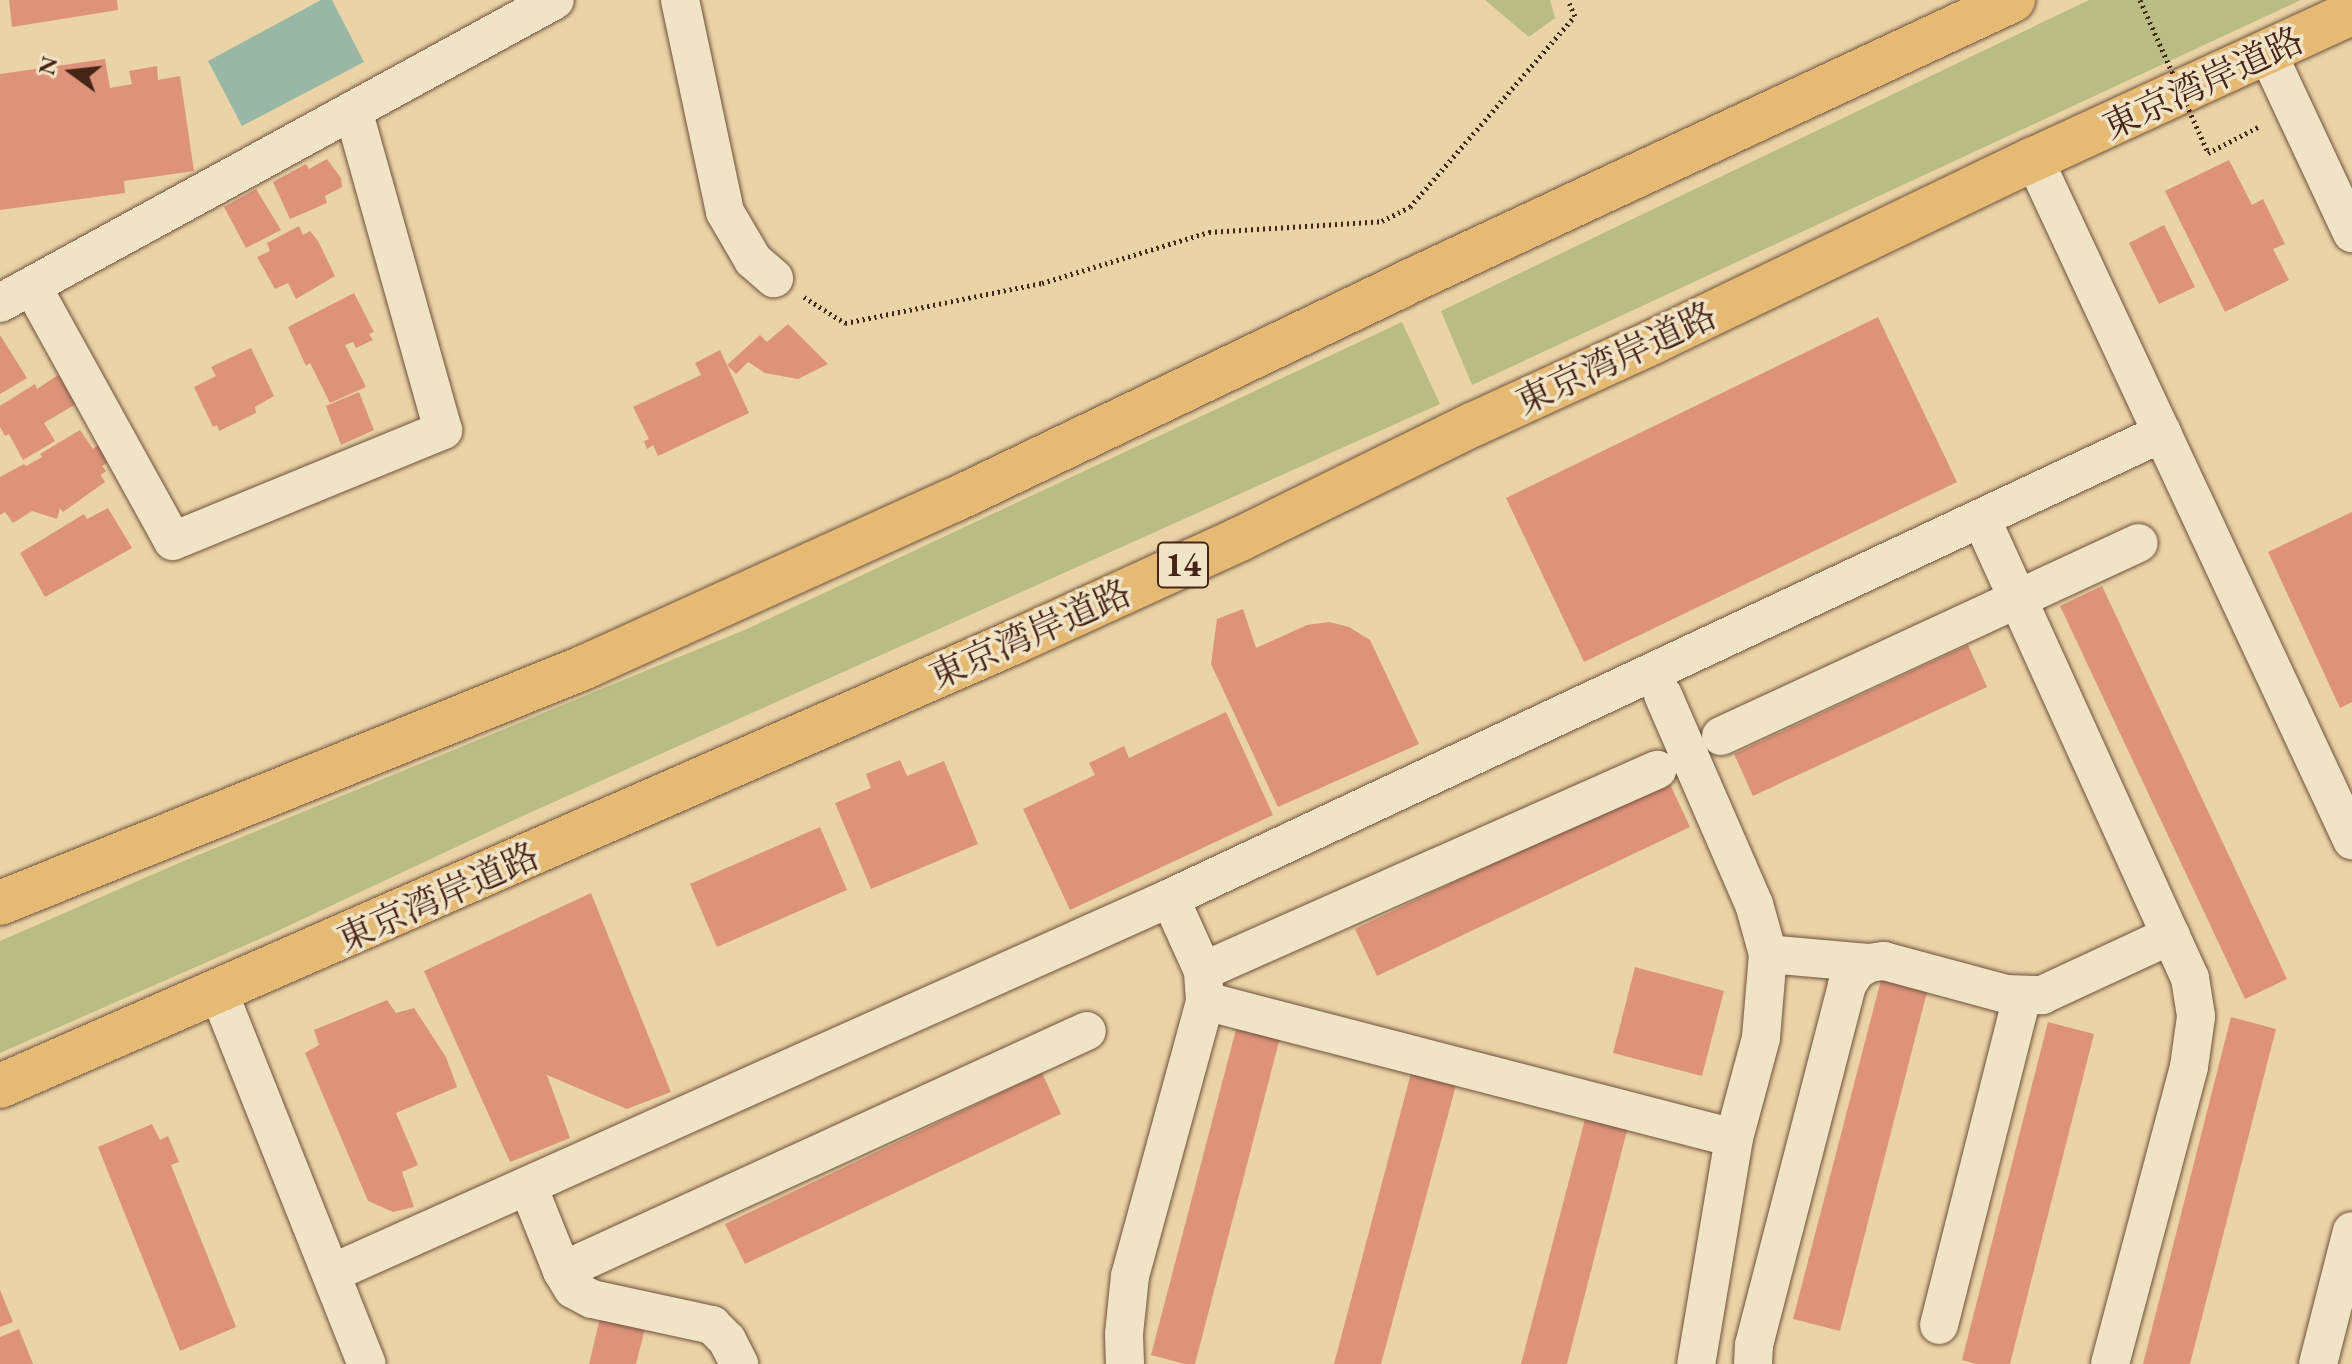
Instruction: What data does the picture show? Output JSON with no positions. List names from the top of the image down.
{
  "streets": {
    "highway": ["東京湾岸道路", "14"]
  },
  "north": "left"
}
